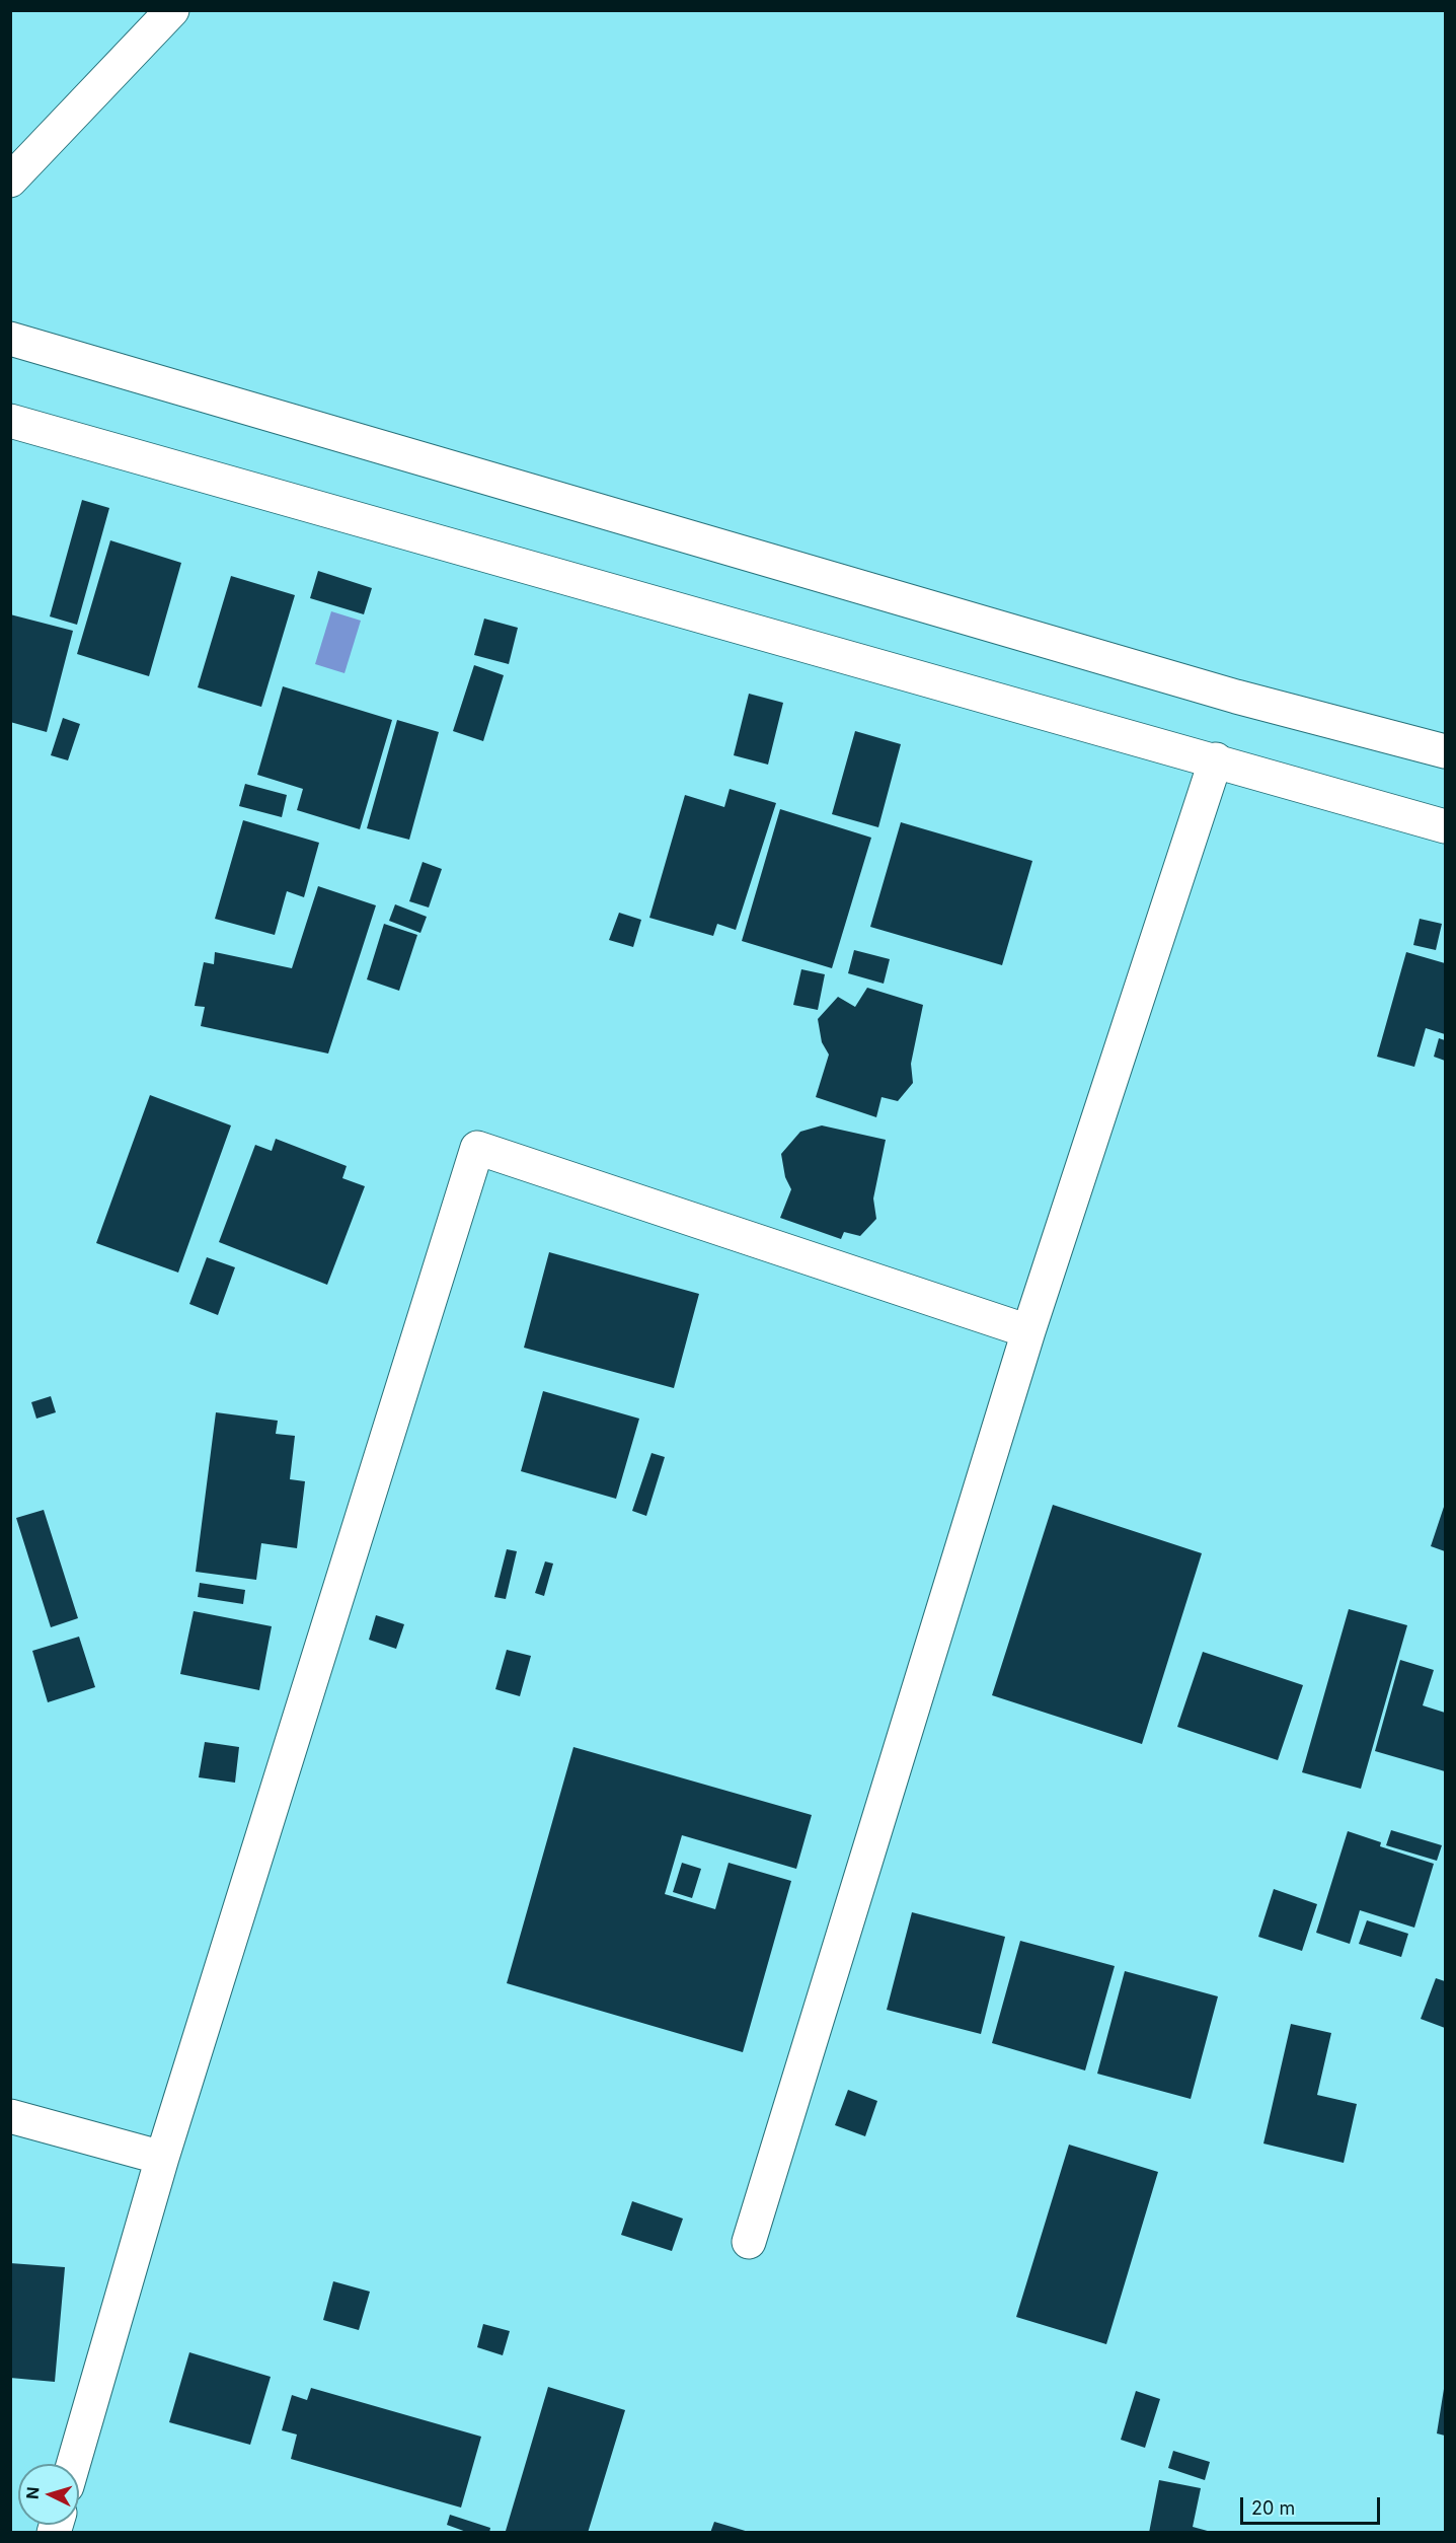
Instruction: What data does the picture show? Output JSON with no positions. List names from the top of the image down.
{
  "scale_bar": "20 m",
  "north": "left"
}
